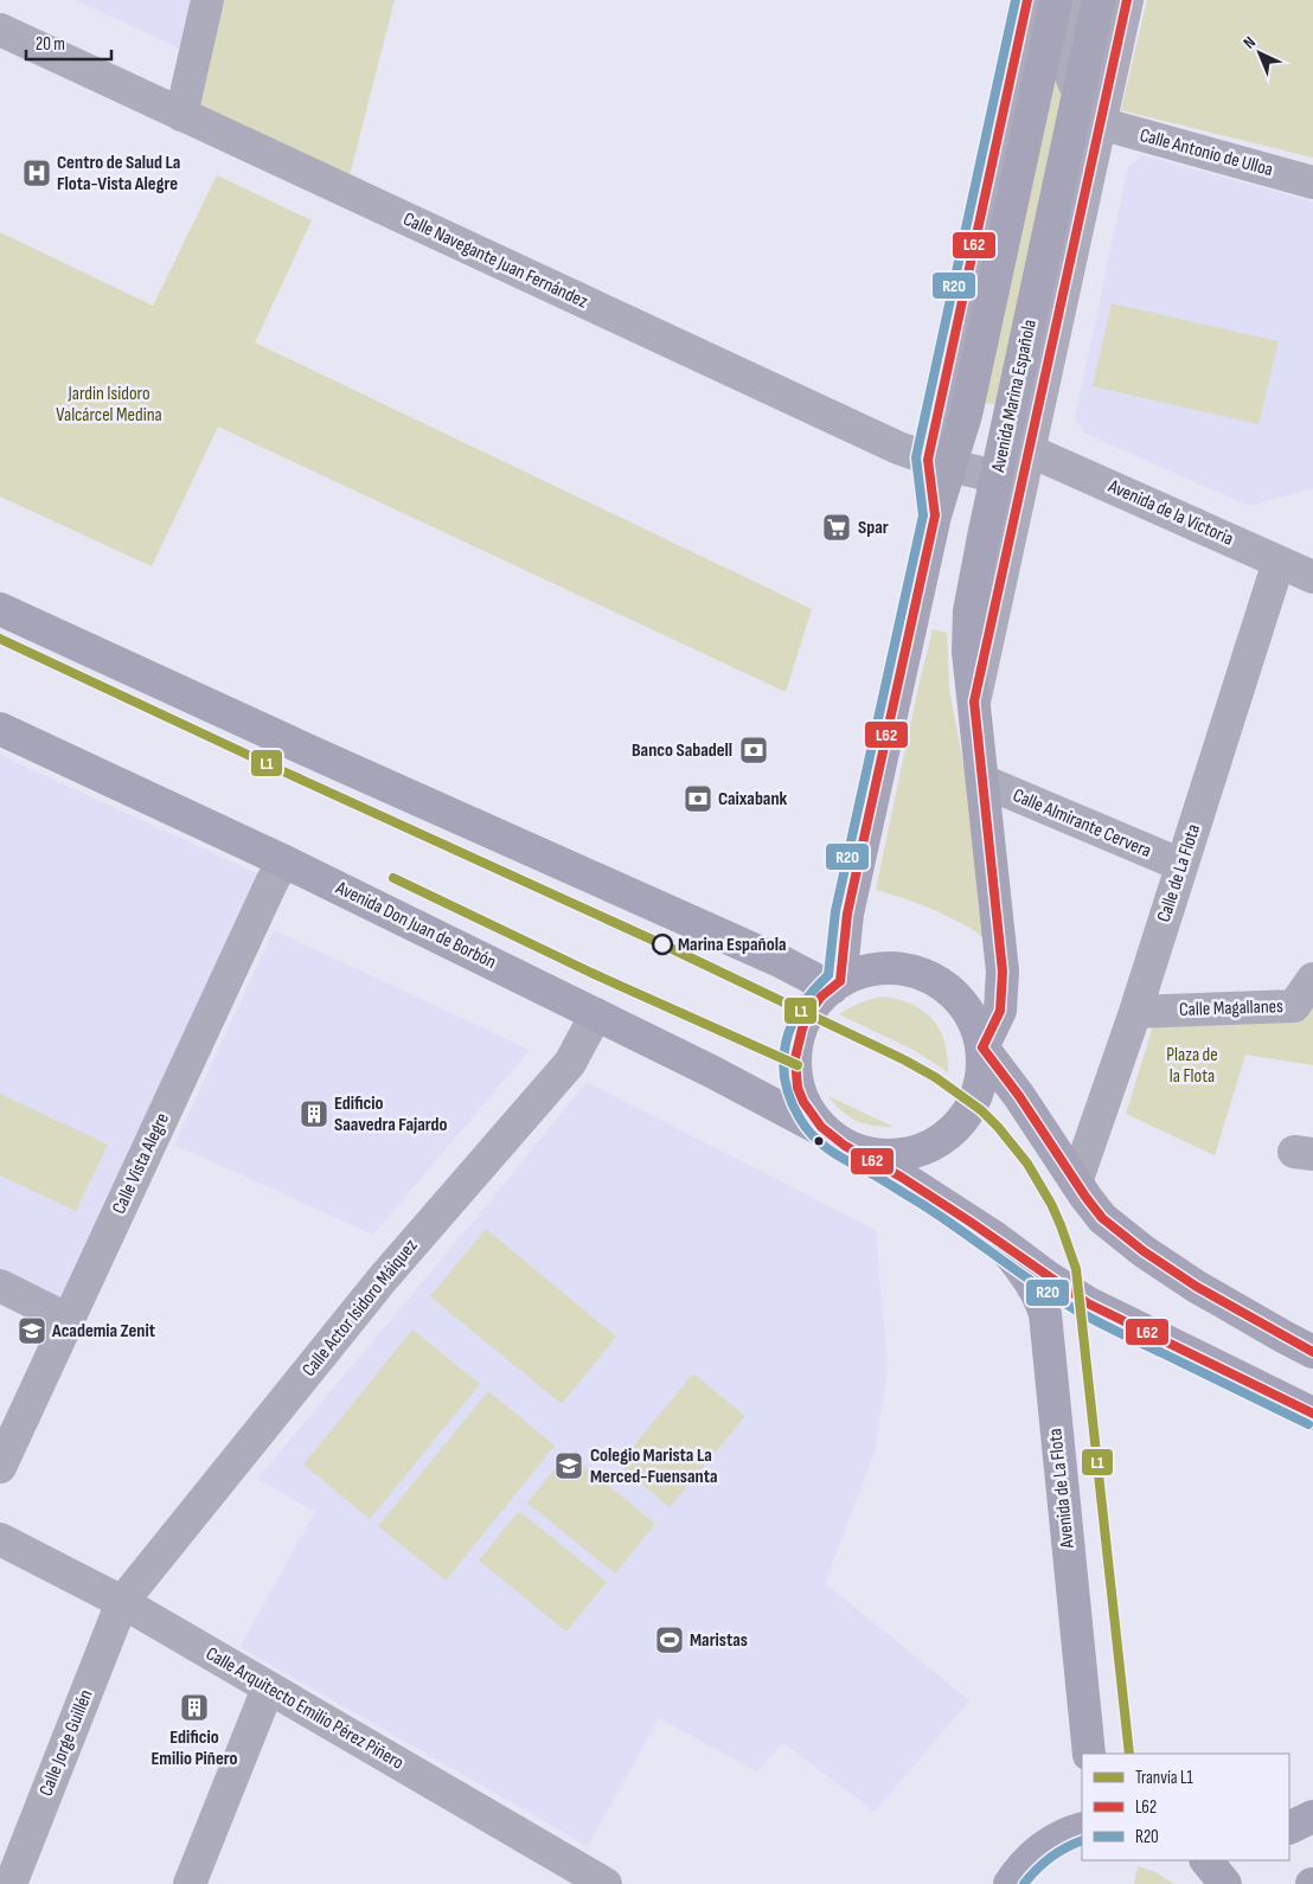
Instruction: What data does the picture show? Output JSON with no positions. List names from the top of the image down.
{
  "streets": {
    "main road": ["Avenida Marina Española", "Avenida Don Juan de Borbón", "Avenida de La Flota"],
    "street": [
      "Calle Antonio de Ulloa",
      "Calle Navegante Juan Fernández",
      "Avenida de la Victoria",
      "Calle Almirante Cervera",
      "Calle de La Flota",
      "Calle Magallanes",
      "Calle Vista Alegre",
      "Calle Actor Isidoro Máiquez",
      "Calle Arquitecto Emilio Pérez Piñero",
      "Calle Jorge Guillén"
    ]
  },
  "crossings": [
    ["Calle Antonio de Ulloa", "Avenida Marina Española"],
    ["Calle Navegante Juan Fernández", "Avenida Marina Española"],
    ["Avenida Marina Española", "Avenida de la Victoria"],
    ["Avenida Marina Española", "Calle Almirante Cervera"],
    ["Avenida Marina Española", "Avenida Don Juan de Borbón"],
    ["Avenida de la Victoria", "Calle de La Flota"],
    ["Calle Almirante Cervera", "Calle de La Flota"],
    ["Calle de La Flota", "Calle Magallanes"],
    ["Avenida Don Juan de Borbón", "Calle Vista Alegre"],
    ["Avenida Don Juan de Borbón", "Calle Actor Isidoro Máiquez"],
    ["Avenida Don Juan de Borbón", "Avenida de La Flota"],
    ["Calle Actor Isidoro Máiquez", "Calle Arquitecto Emilio Pérez Piñero"],
    ["Calle Actor Isidoro Máiquez", "Calle Jorge Guillén"],
    ["Calle Arquitecto Emilio Pérez Piñero", "Calle Jorge Guillén"]
  ],
  "parks": ["Jardin Isidoro Valcárcel Medina", "Plaza de la Flota"],
  "places": {
    "hospital": ["Centro de Salud La Flota-Vista Alegre"],
    "supermarket": ["Spar"],
    "bank": ["Banco Sabadell", "Caixabank"],
    "other": ["Marina Española"],
    "building": ["Edificio Saavedra Fajardo", "Edificio Emilio Piñero"],
    "school or university": ["Academia Zenit", "Colegio Marista La Merced-Fuensanta"],
    "sports": ["Maristas"]
  },
  "lines": ["transit line L62", "transit line R20", "tram line L1"],
  "legend": ["Tranvía L1", "L62", "R20"],
  "scale_bar": "20 m",
  "north": "top left"
}
